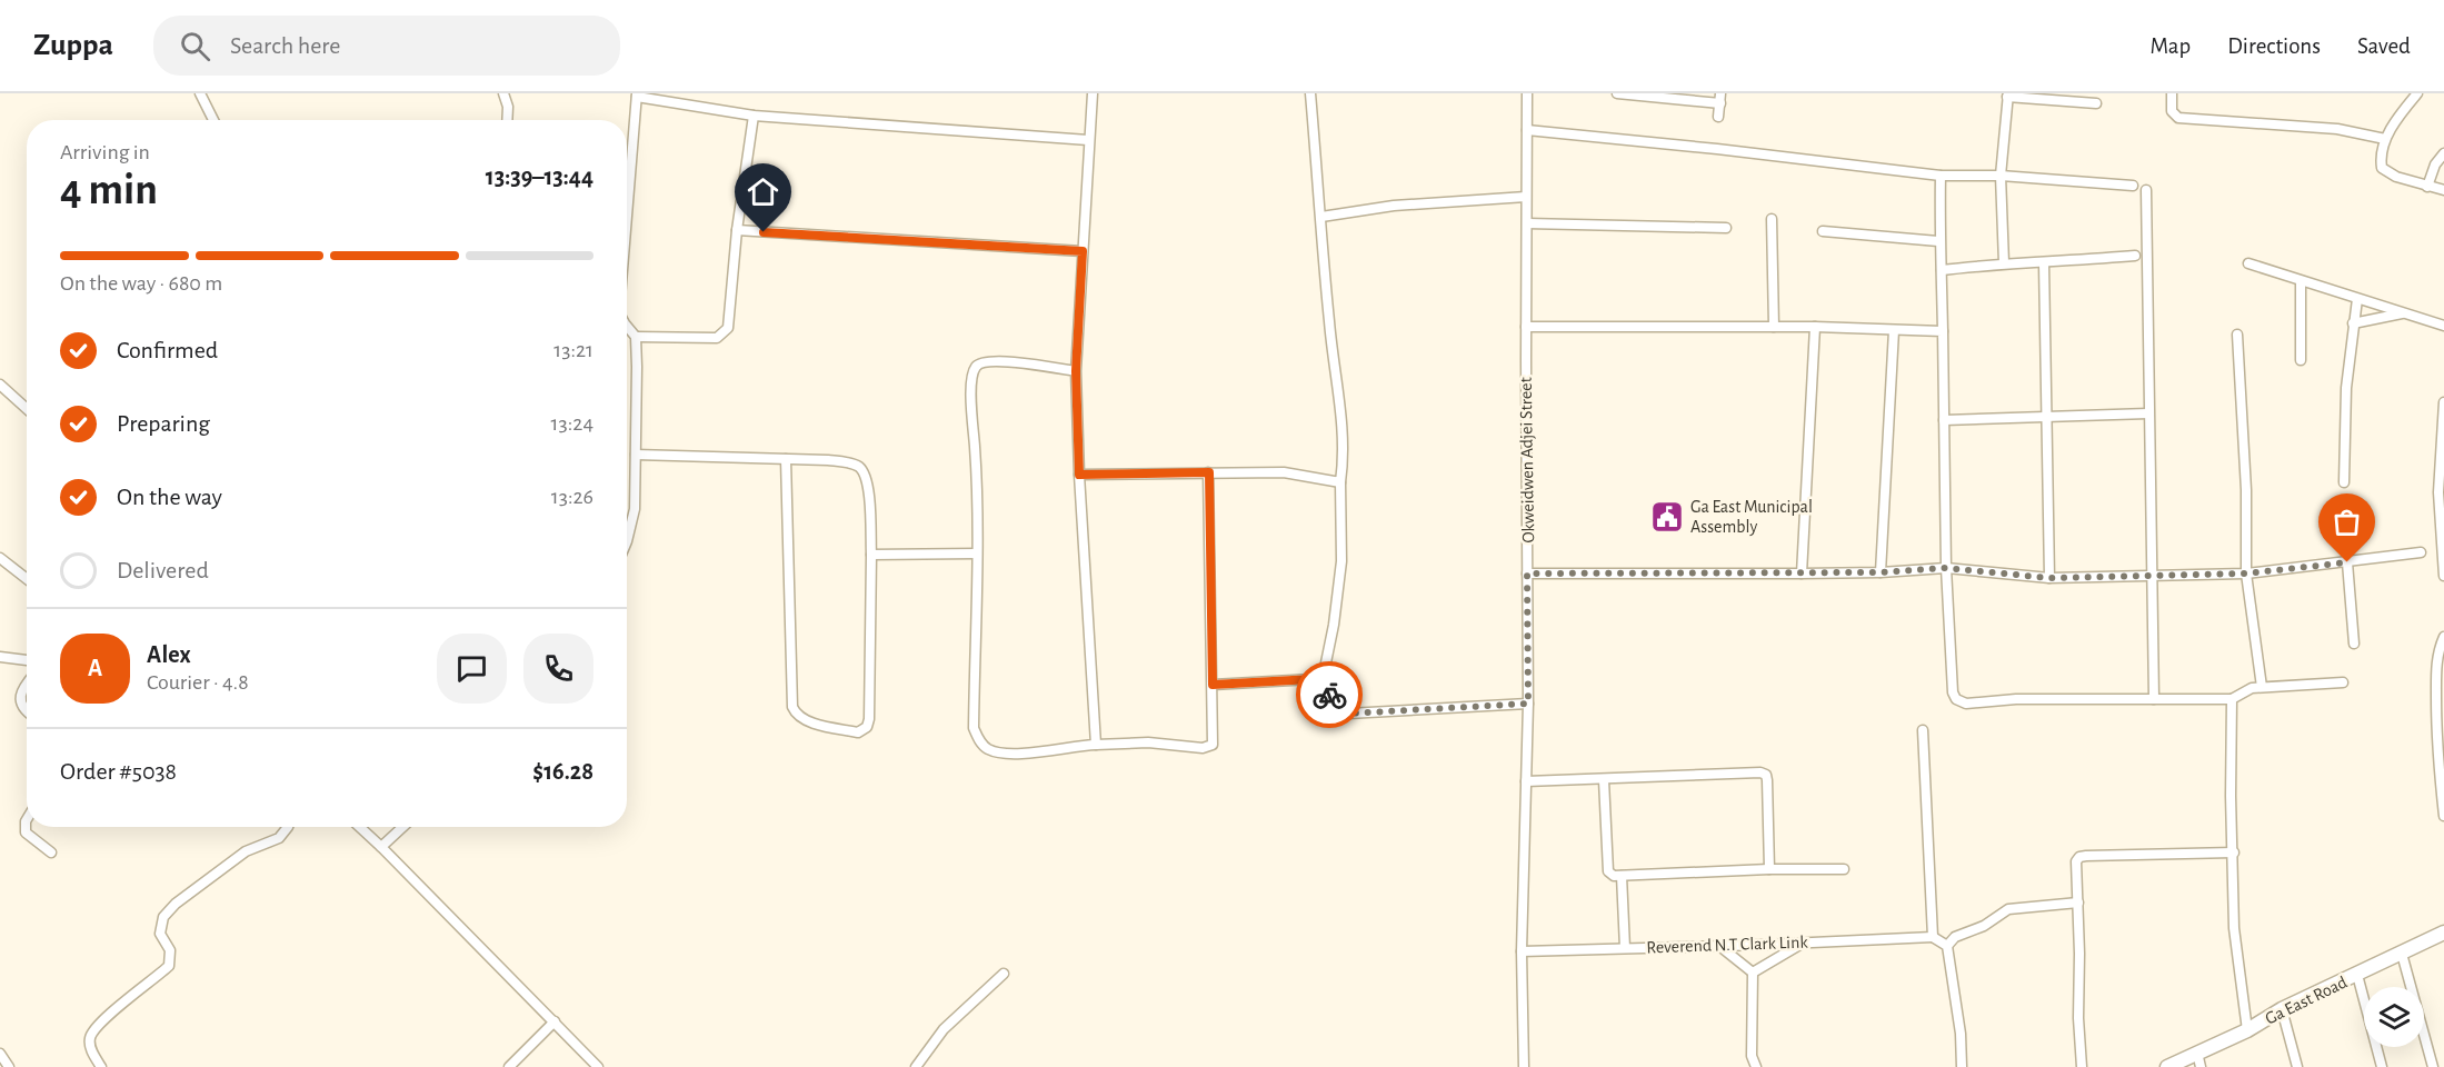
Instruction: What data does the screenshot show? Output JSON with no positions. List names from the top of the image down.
{
  "streets": {
    "street": ["Okweidwen Adjei Street", "Reverend N.T Clark Link", "Ga East Road"]
  },
  "crossings": [
    ["Okweidwen Adjei Street", "Reverend N.T Clark Link"]
  ],
  "places": {
    "public building": ["Ga East Municipal Assembly"]
  },
  "page": {
    "header": "Zuppa",
    "search": "Search here",
    "nav": ["Map", "Directions", "Saved"],
    "heading": ["4 min", "Arriving in", "13:39–13:44"],
    "panel": [
      "Alex",
      "Courier · 4.8",
      "Order #5038",
      "$16.28"
    ],
    "bar": "On the way · 680 m",
    "list": [
      ["Confirmed", "13:21"],
      ["Preparing", "13:24"],
      ["On the way", "13:26"],
      "Delivered"
    ],
    "round": "A"
  }
}
